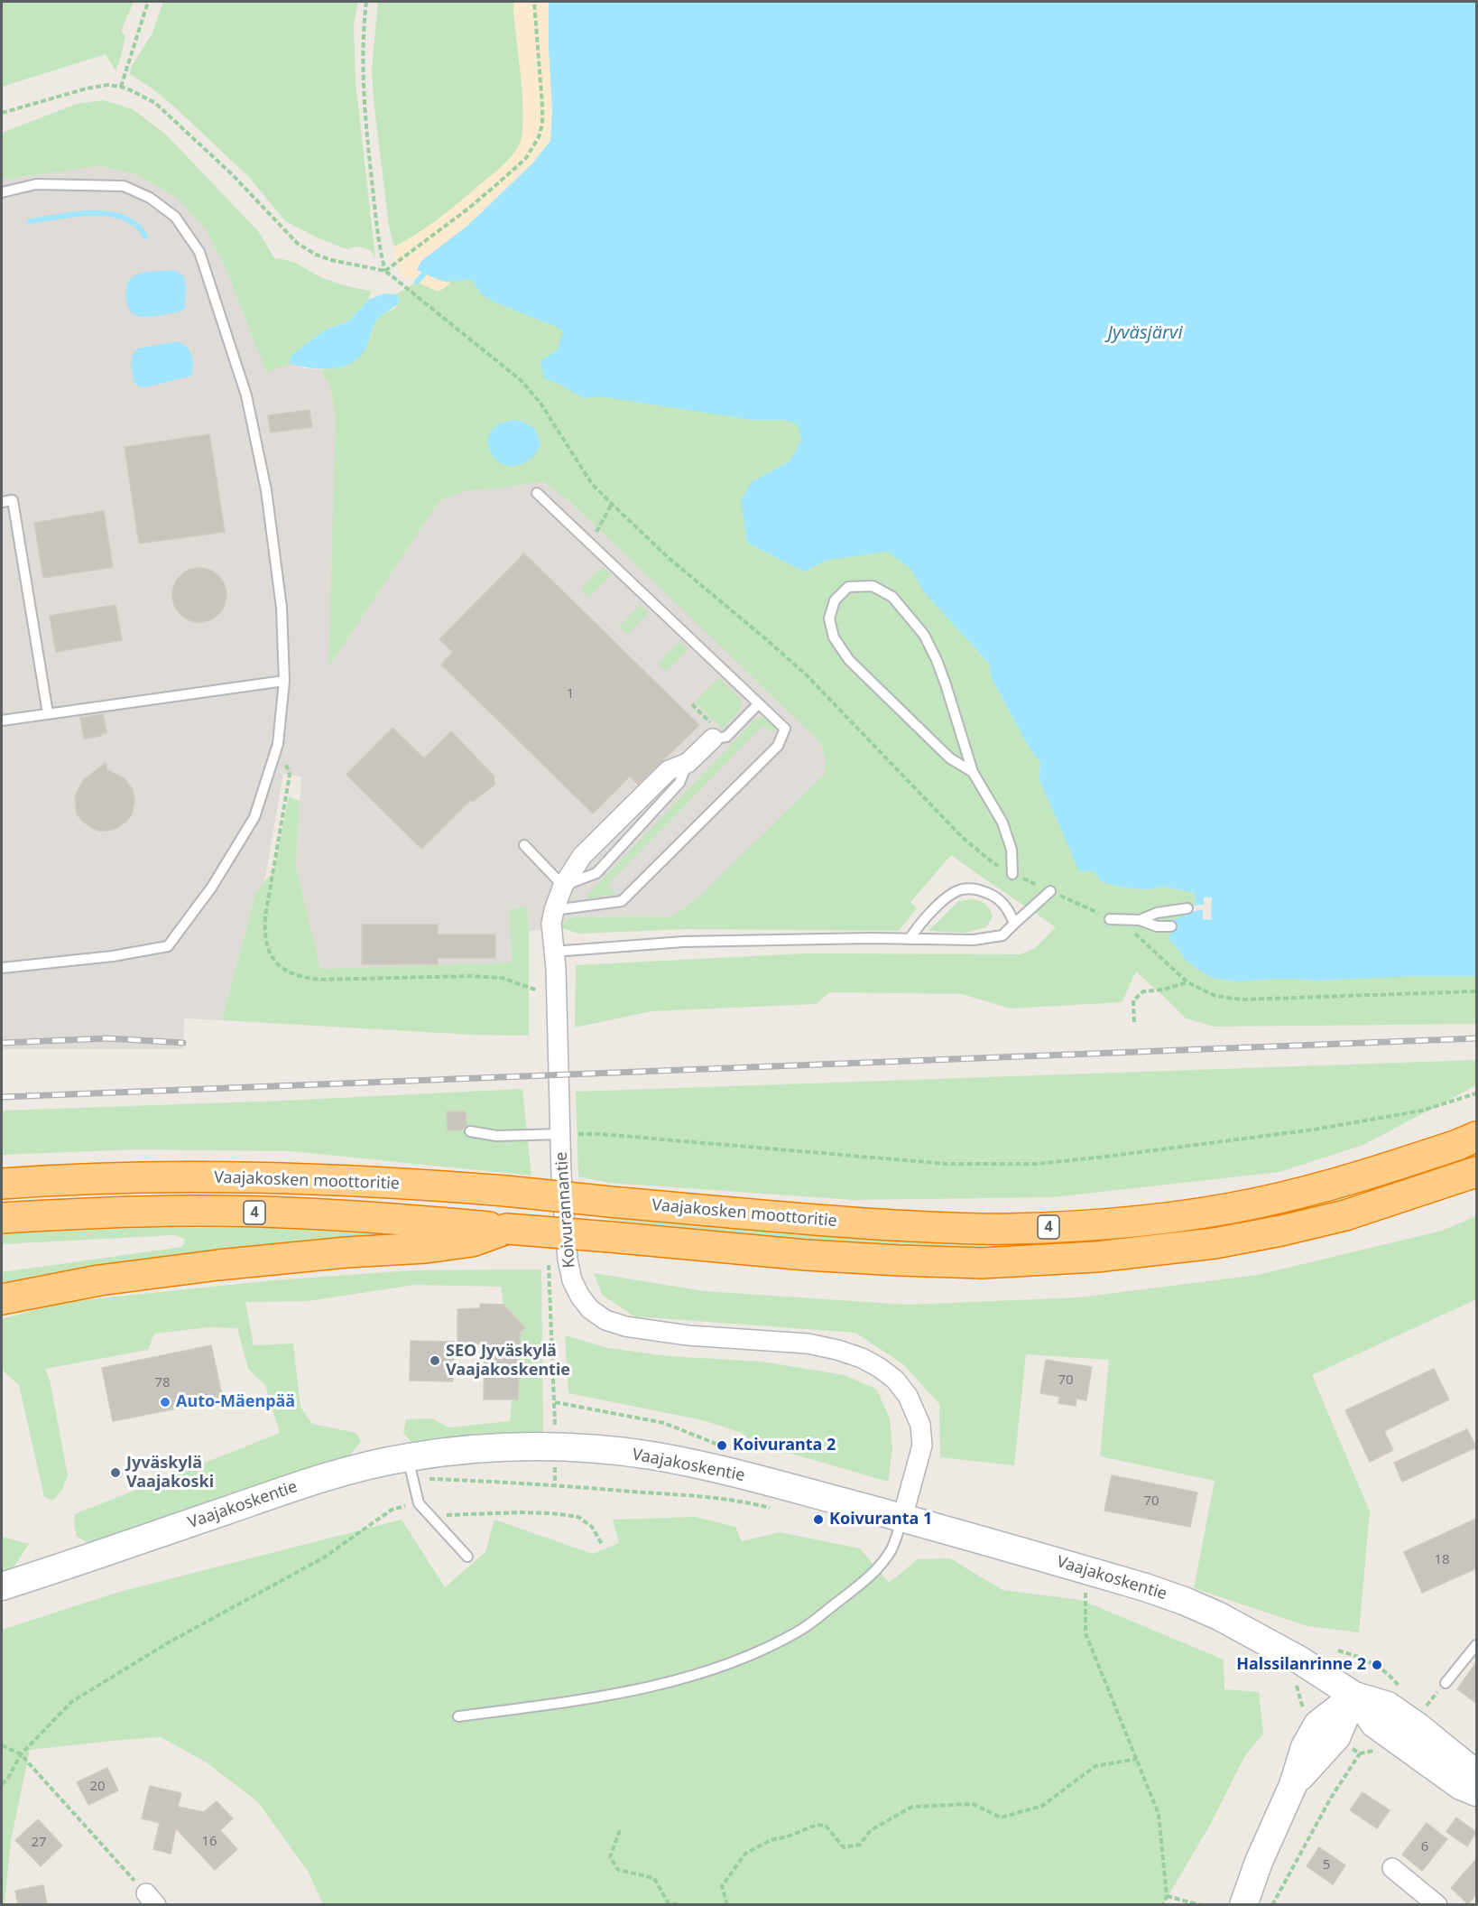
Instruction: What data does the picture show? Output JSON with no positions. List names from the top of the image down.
{
  "streets": {
    "highway": ["Vaajakosken moottoritie", "4"],
    "main road": ["Vaajakoskentie"],
    "street": ["Koivurannantie"]
  },
  "crossings": [
    ["Koivurannantie", "Vaajakoskentie"]
  ],
  "water": ["Jyväsjärvi"],
  "places": [
    "SEO Jyväskylä Vaajakoskentie",
    "Auto-Mäenpää",
    "Koivuranta 2",
    "Jyväskylä Vaajakoski",
    "Koivuranta 1",
    "Halssilanrinne 2"
  ],
  "house_numbers": [
    "1",
    "70",
    "78",
    "70",
    "18",
    "20",
    "16",
    "27",
    "6",
    "5"
  ]
}
